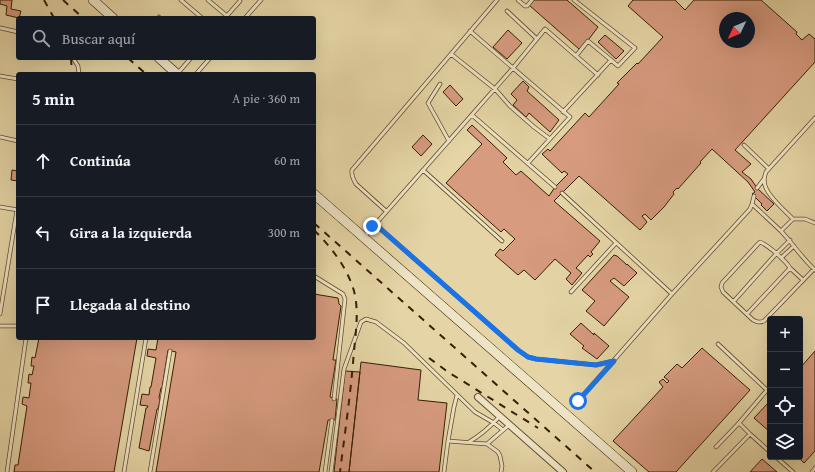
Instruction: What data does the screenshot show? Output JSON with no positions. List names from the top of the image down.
{
  "north": "bottom left",
  "page": {
    "search": "Buscar aquí",
    "heading": ["5 min", "A pie · 360 m"],
    "list": [
      ["Continúa", "60 m"],
      ["Gira a la izquierda", "300 m"],
      "Llegada al destino"
    ],
    "map_buttons": ["+", "−"]
  }
}
